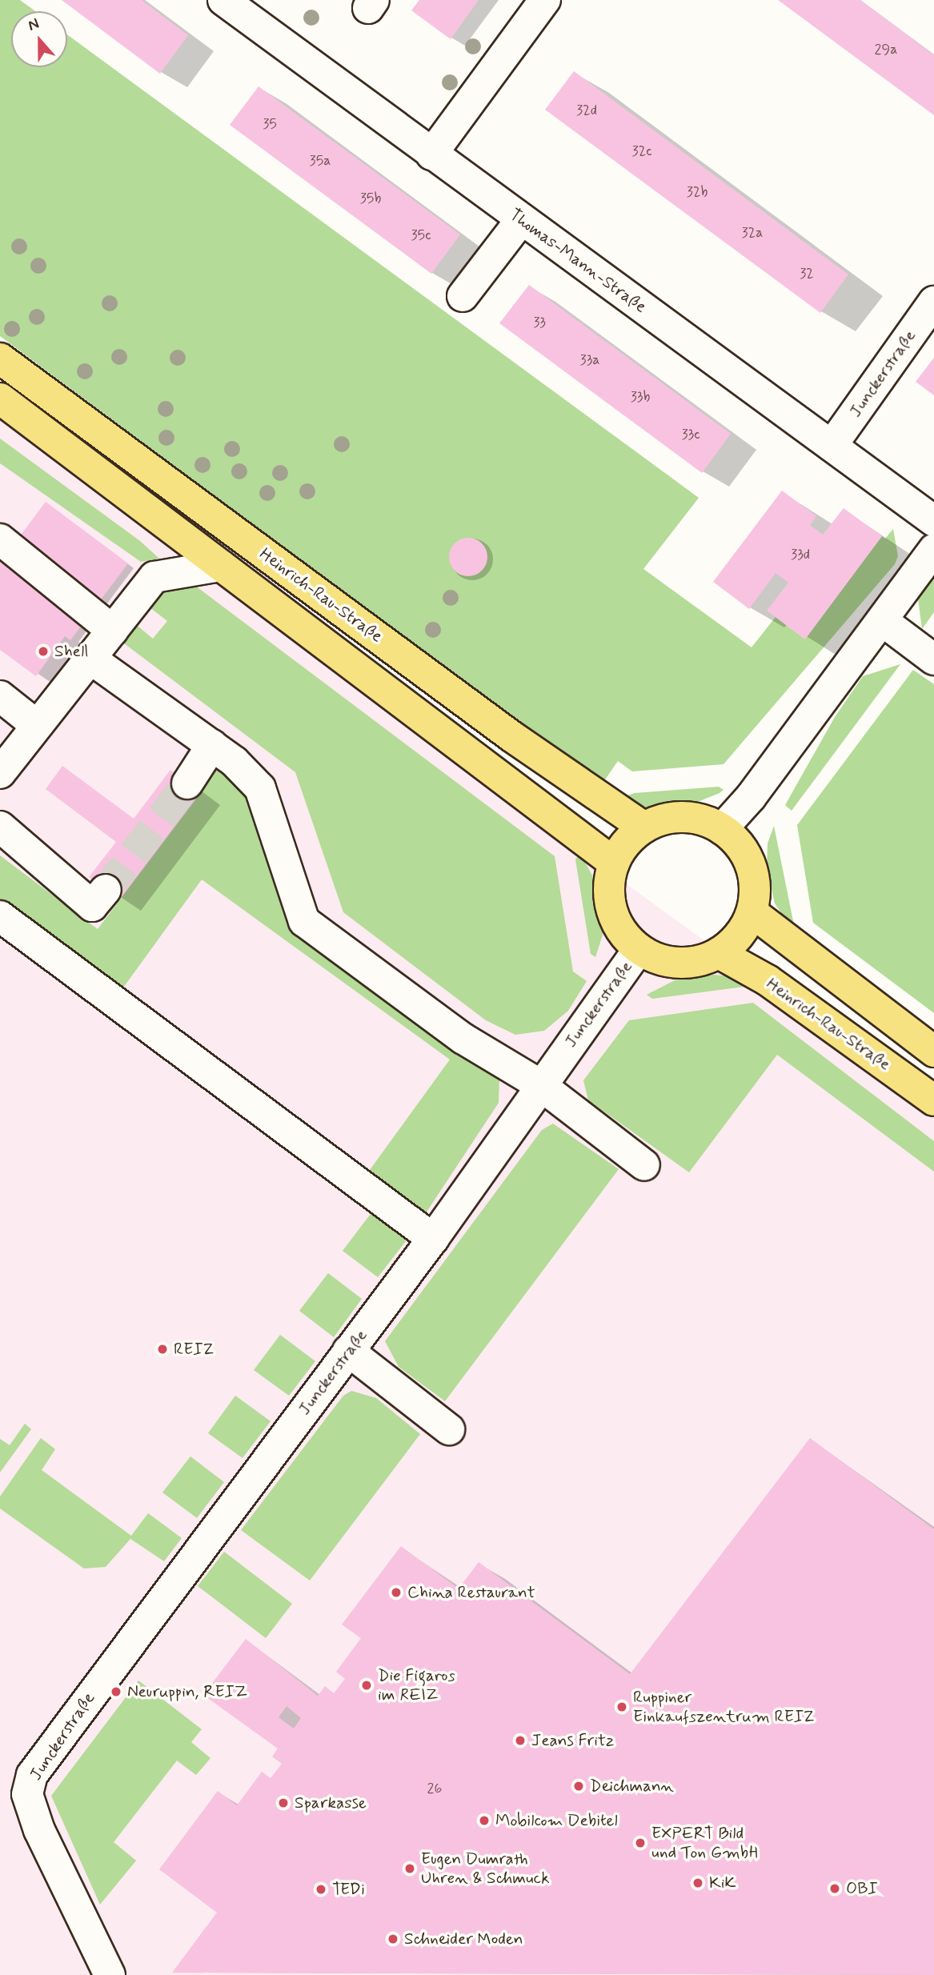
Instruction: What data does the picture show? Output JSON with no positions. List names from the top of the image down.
{
  "streets": {
    "main road": ["Heinrich-Rau-Straße"],
    "street": ["Thomas-Mann-Straße", "Junckerstraße"]
  },
  "crossings": [
    ["Thomas-Mann-Straße", "Junckerstraße"],
    ["Junckerstraße", "Heinrich-Rau-Straße"]
  ],
  "places": [
    "Shell",
    "REIZ",
    "China Restaurant",
    "Die Figaros im REIZ",
    "Neuruppin, REIZ",
    "Ruppiner Einkaufszentrum REIZ",
    "Jeans Fritz",
    "Deichmann",
    "Sparkasse",
    "Mobilcom Debitel",
    "EXPERT Bild und Ton GmbH",
    "Eugen Dumrath Uhren & Schmuck",
    "KiK",
    "OBI",
    "TEDi",
    "Schneider Moden"
  ],
  "house_numbers": [
    "29a",
    "32d",
    "35",
    "32c",
    "35a",
    "32b",
    "35b",
    "32a",
    "35c",
    "32",
    "33",
    "33a",
    "33b",
    "33c",
    "33d",
    "26"
  ],
  "north": "top"
}
